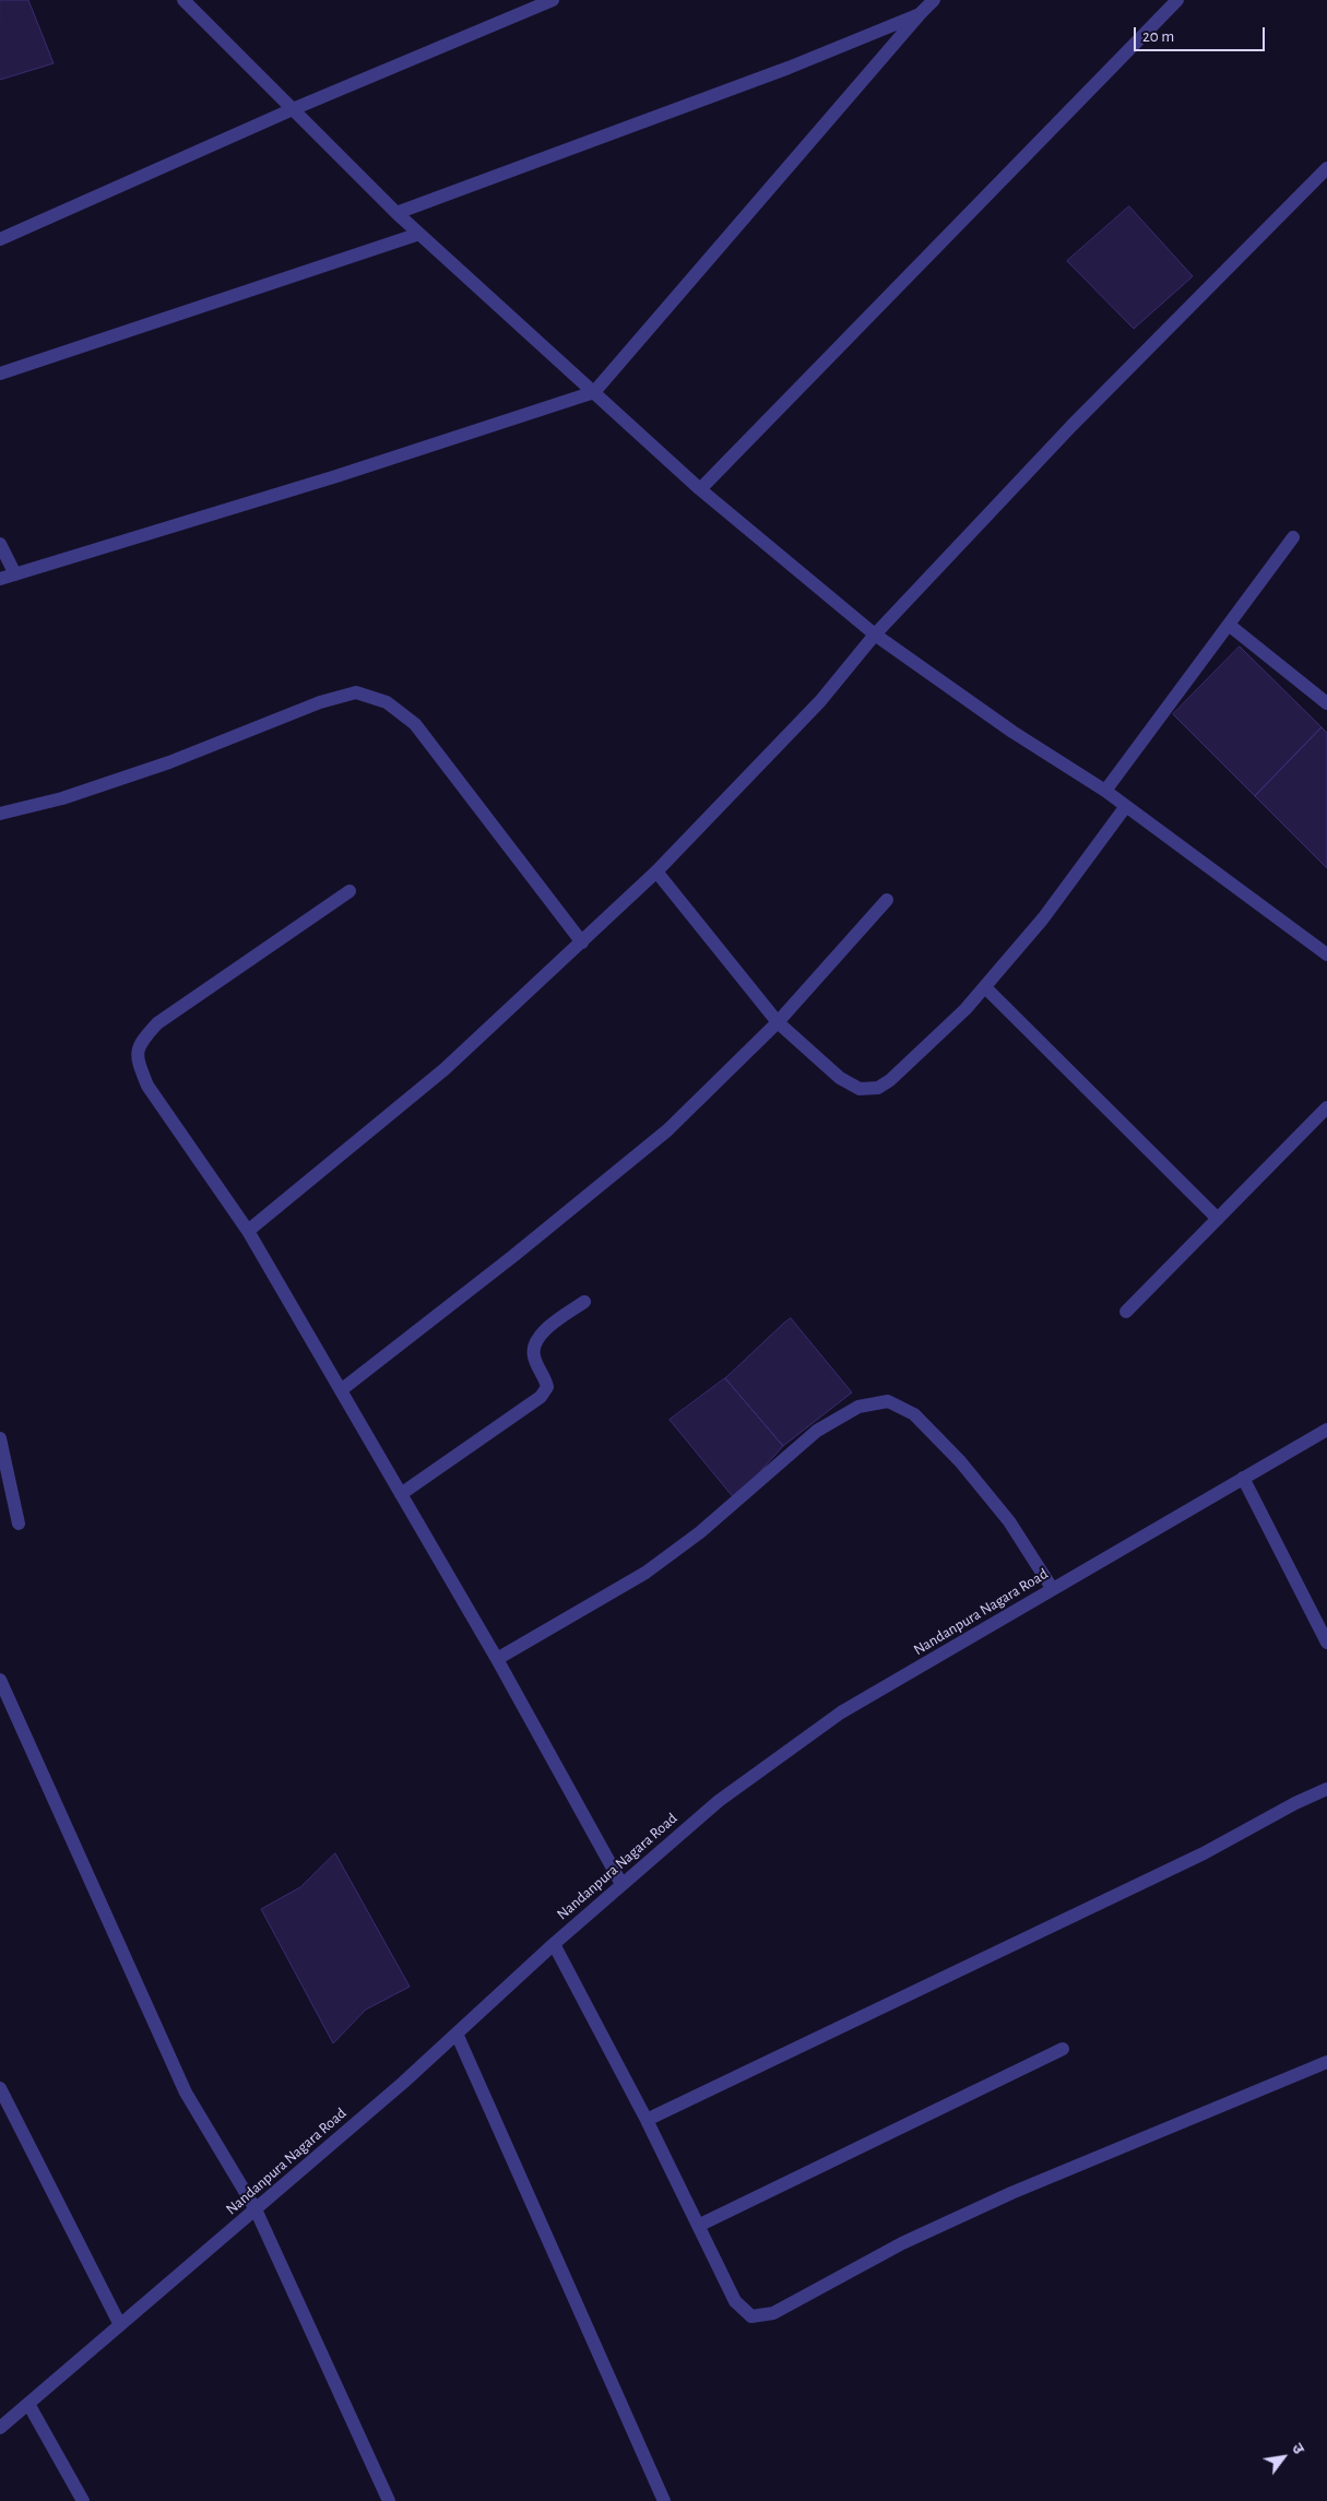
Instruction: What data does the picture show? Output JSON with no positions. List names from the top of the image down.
{
  "streets": {
    "street": ["Nandanpura Nagara Road"]
  },
  "scale_bar": "20 m",
  "north": "top right"
}
